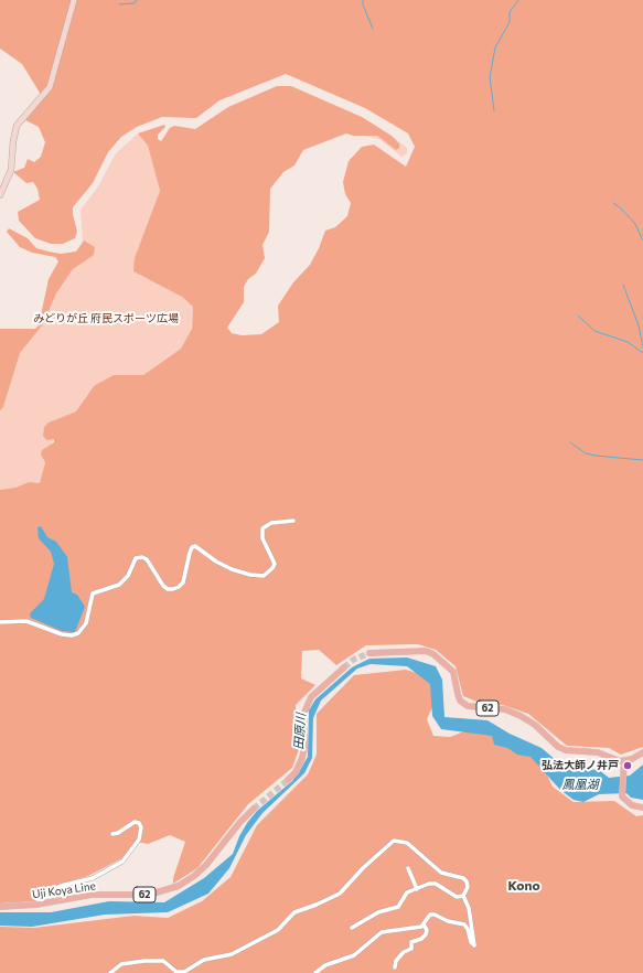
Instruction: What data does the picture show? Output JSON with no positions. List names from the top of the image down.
{
  "streets": {
    "main road": ["62", "Uji Koya Line"]
  },
  "districts": ["Kono"],
  "water": ["田原川", "鳳凰湖"],
  "parks": ["みどりが丘 府民スポーツ広場"],
  "places": ["弘法大師ノ井戸"]
}
